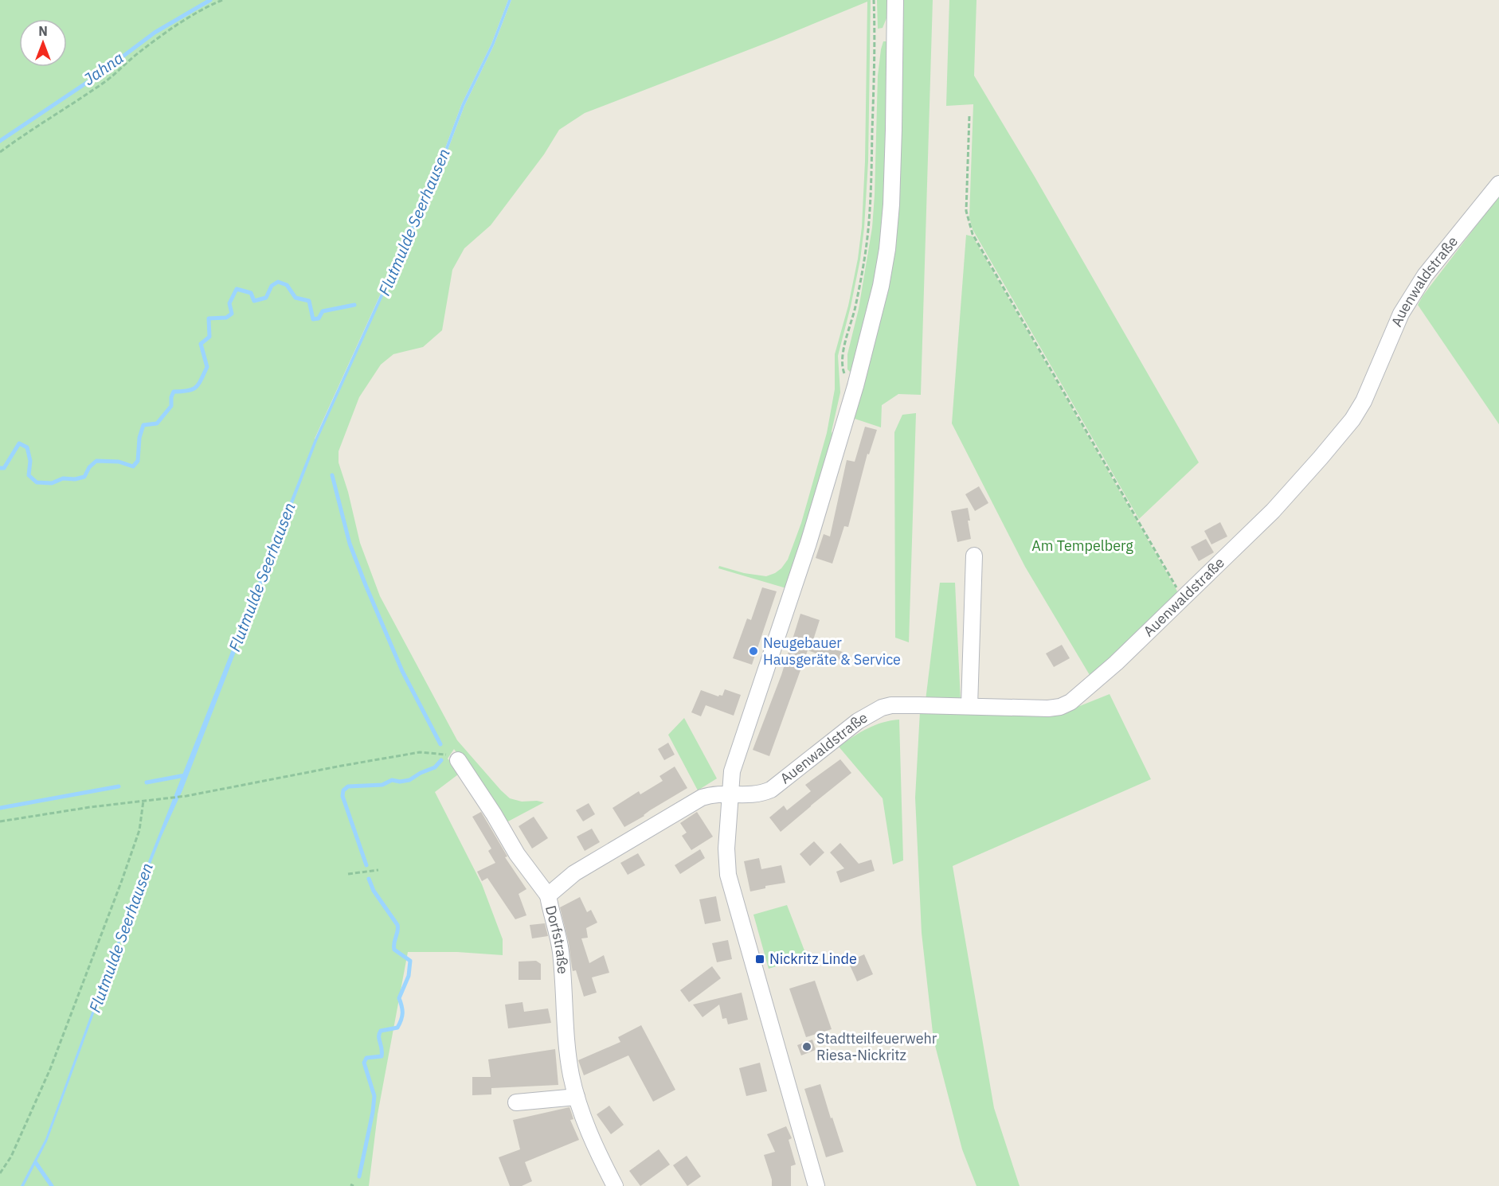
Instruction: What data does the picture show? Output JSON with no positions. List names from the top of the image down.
{
  "streets": {
    "street": ["Auenwaldstraße", "Dorfstraße"]
  },
  "crossings": [
    ["Auenwaldstraße", "Dorfstraße"]
  ],
  "water": ["Jahna", "Flutmulde Seerhausen"],
  "parks": ["Am Tempelberg"],
  "places": {
    "other": ["Neugebauer Hausgeräte & Service", "Stadtteilfeuerwehr Riesa-Nickritz"],
    "transit": ["Nickritz Linde"]
  },
  "north": "top"
}
